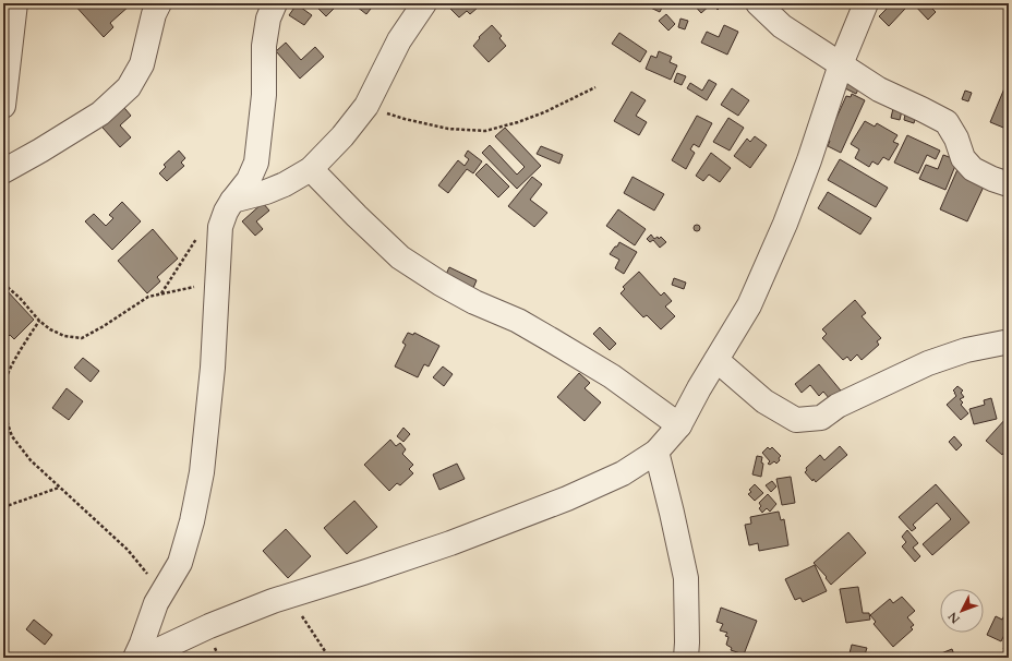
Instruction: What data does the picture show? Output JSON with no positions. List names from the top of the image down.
{
  "north": "bottom left"
}
